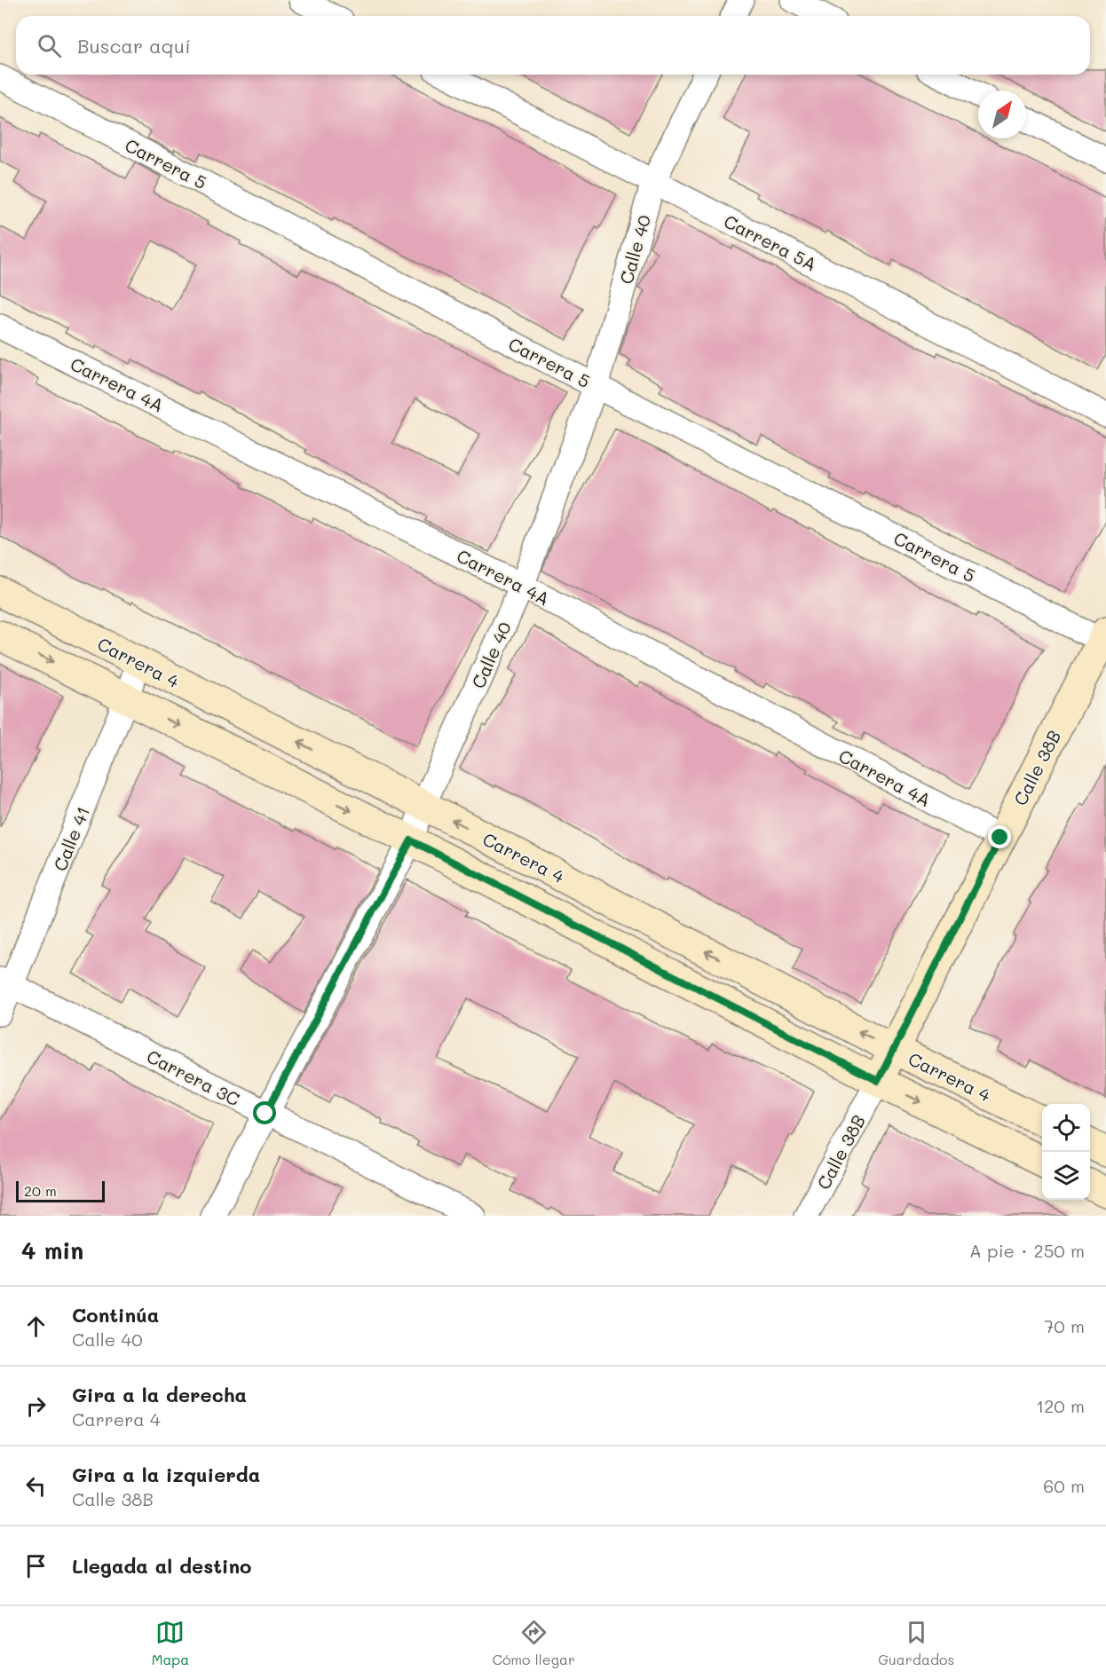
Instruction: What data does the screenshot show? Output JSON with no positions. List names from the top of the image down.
{
  "streets": {
    "street": [
      "Carrera 5",
      "Carrera 5A",
      "Calle 40",
      "Carrera 4A",
      "Carrera 4",
      "Calle 38B",
      "Calle 41",
      "Carrera 3C"
    ]
  },
  "crossings": [
    ["Carrera 5", "Calle 40"],
    ["Carrera 5", "Calle 38B"],
    ["Carrera 5A", "Calle 40"],
    ["Calle 40", "Carrera 4A"],
    ["Calle 40", "Carrera 4"],
    ["Calle 40", "Carrera 3C"],
    ["Carrera 4A", "Calle 38B"],
    ["Carrera 4", "Calle 38B"],
    ["Carrera 4", "Calle 41"],
    ["Calle 41", "Carrera 3C"]
  ],
  "scale_bar": "20 m",
  "north": "top right",
  "page": {
    "search": "Buscar aquí",
    "scale": "20 m",
    "heading": ["4 min", "A pie · 250 m"],
    "list": [
      ["Continúa", "Calle 40", "70 m"],
      ["Gira a la derecha", "Carrera 4", "120 m"],
      ["Gira a la izquierda", "Calle 38B", "60 m"],
      "Llegada al destino"
    ],
    "nav": ["Mapa", "Cómo llegar", "Guardados"]
  }
}
